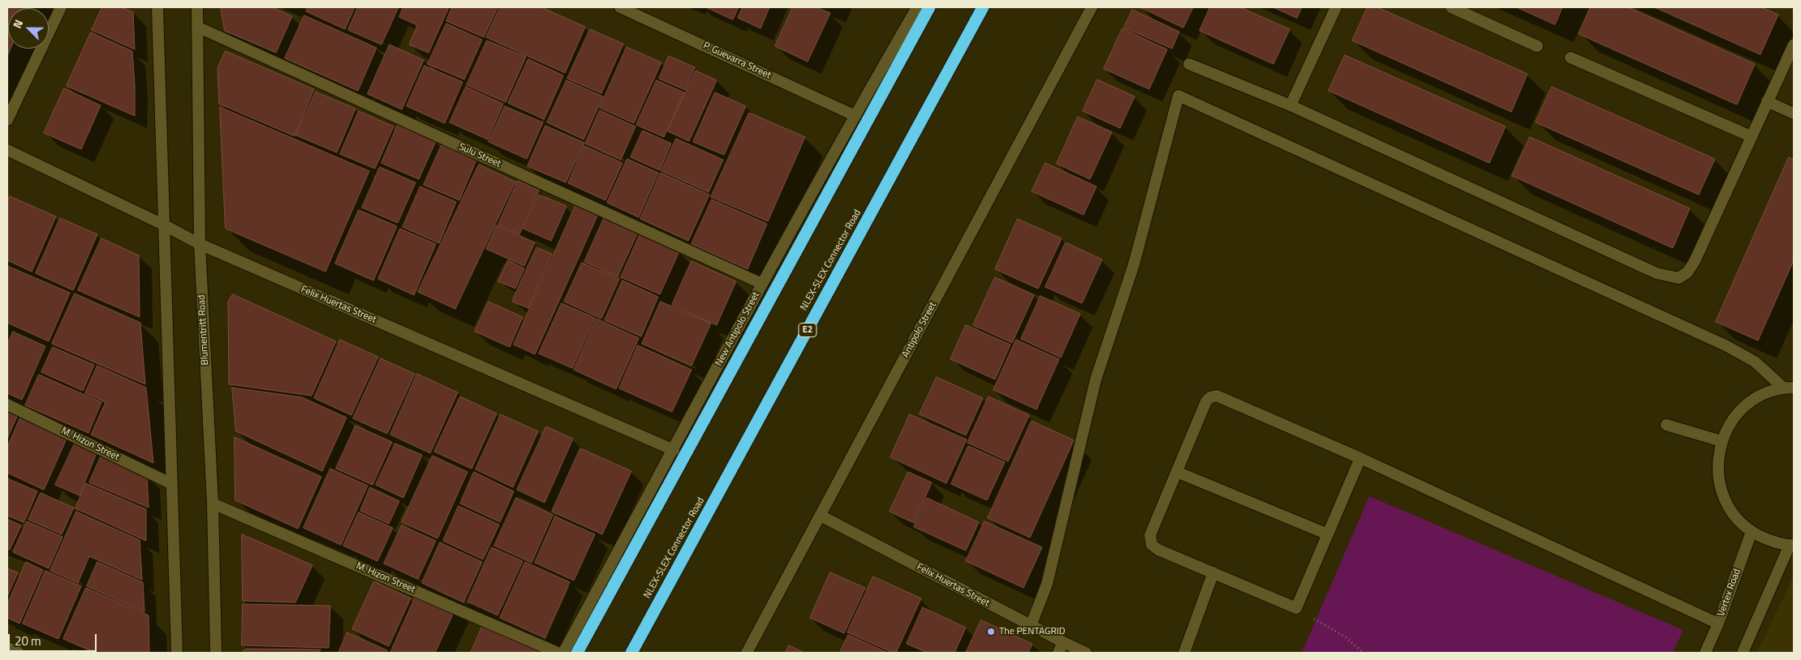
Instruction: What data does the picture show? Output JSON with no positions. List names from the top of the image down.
{
  "streets": {
    "highway": ["NLEX-SLEX Connector Road", "E2"],
    "street": [
      "P. Guevarra Street",
      "Sulu Street",
      "Felix Huertas Street",
      "New Antipolo Street",
      "Blumentritt Road",
      "Antipolo Street",
      "M. Hizon Street",
      "Vertex Road"
    ]
  },
  "crossings": [
    ["P. Guevarra Street", "New Antipolo Street"],
    ["Sulu Street", "New Antipolo Street"],
    ["Sulu Street", "Blumentritt Road"],
    ["Felix Huertas Street", "New Antipolo Street"],
    ["Felix Huertas Street", "Blumentritt Road"],
    ["Felix Huertas Street", "Antipolo Street"],
    ["Blumentritt Road", "M. Hizon Street"]
  ],
  "places": ["The PENTAGRID"],
  "scale_bar": "20 m",
  "north": "top left"
}
